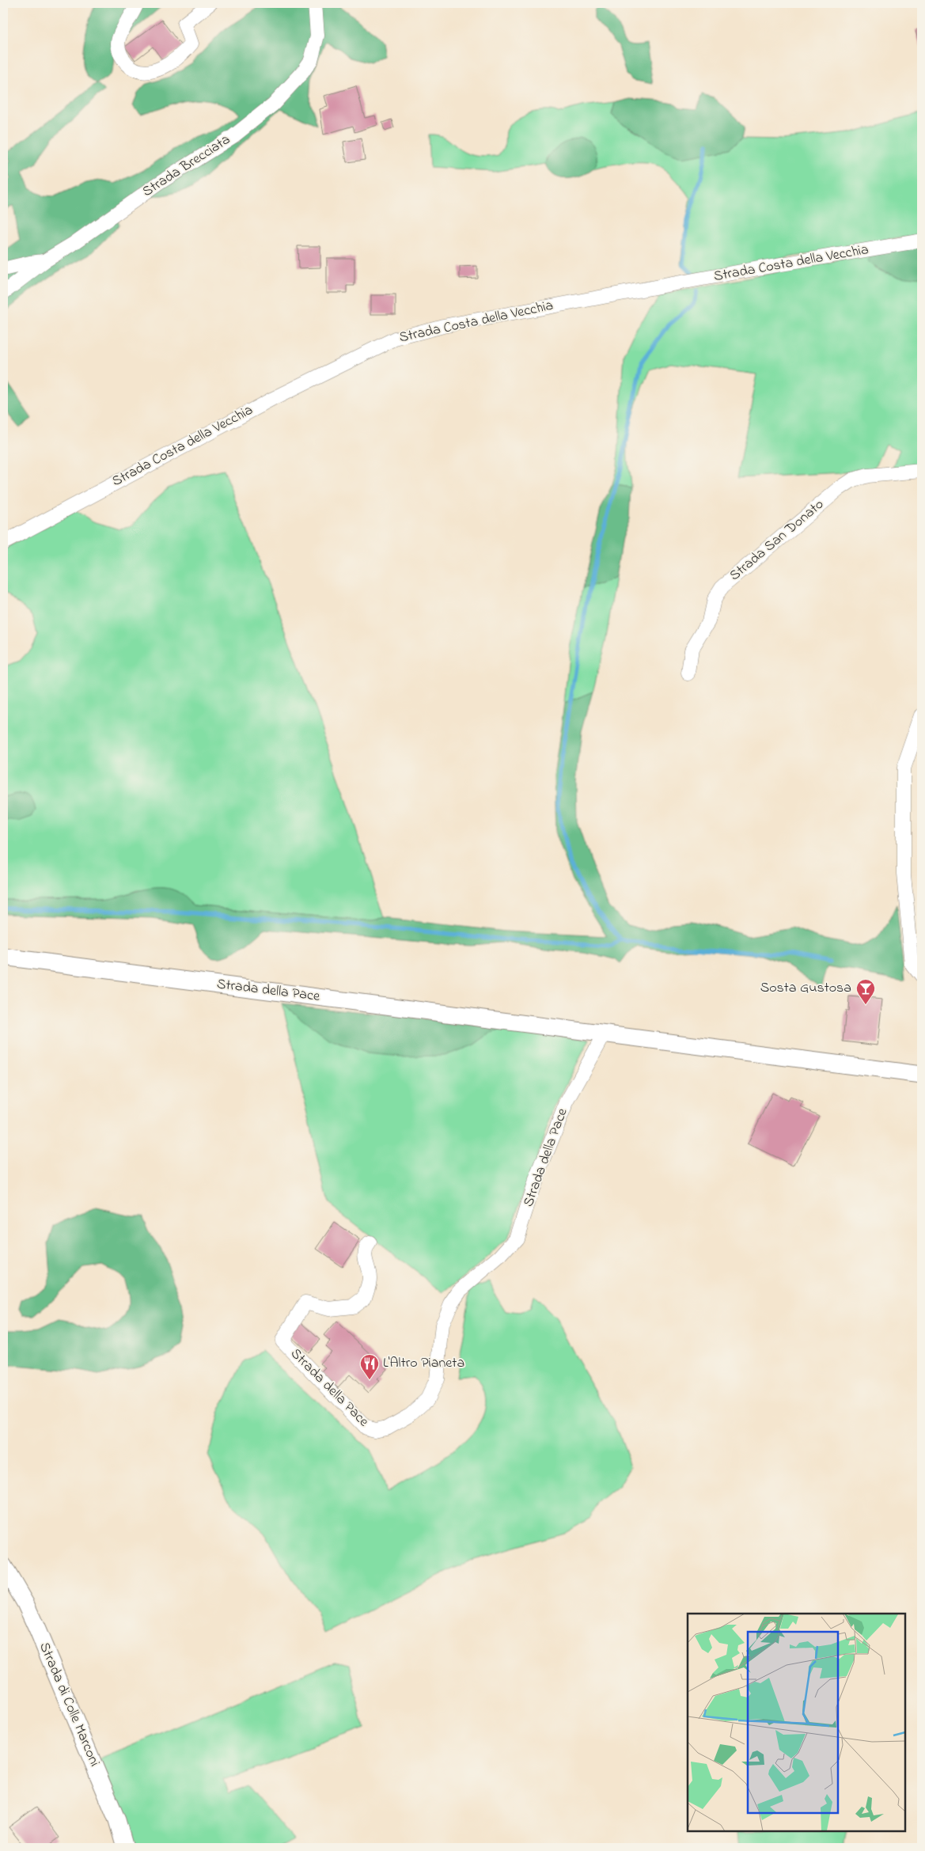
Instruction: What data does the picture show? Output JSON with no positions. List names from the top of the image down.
{
  "streets": {
    "street": [
      "Strada Brecciata",
      "Strada Costa della Vecchia",
      "Strada San Donato",
      "Strada della Pace",
      "Strada di Colle Marconi"
    ]
  },
  "places": {
    "bar": ["Sosta Gustosa"],
    "restaurant": ["L'Altro Pianeta"]
  }
}
